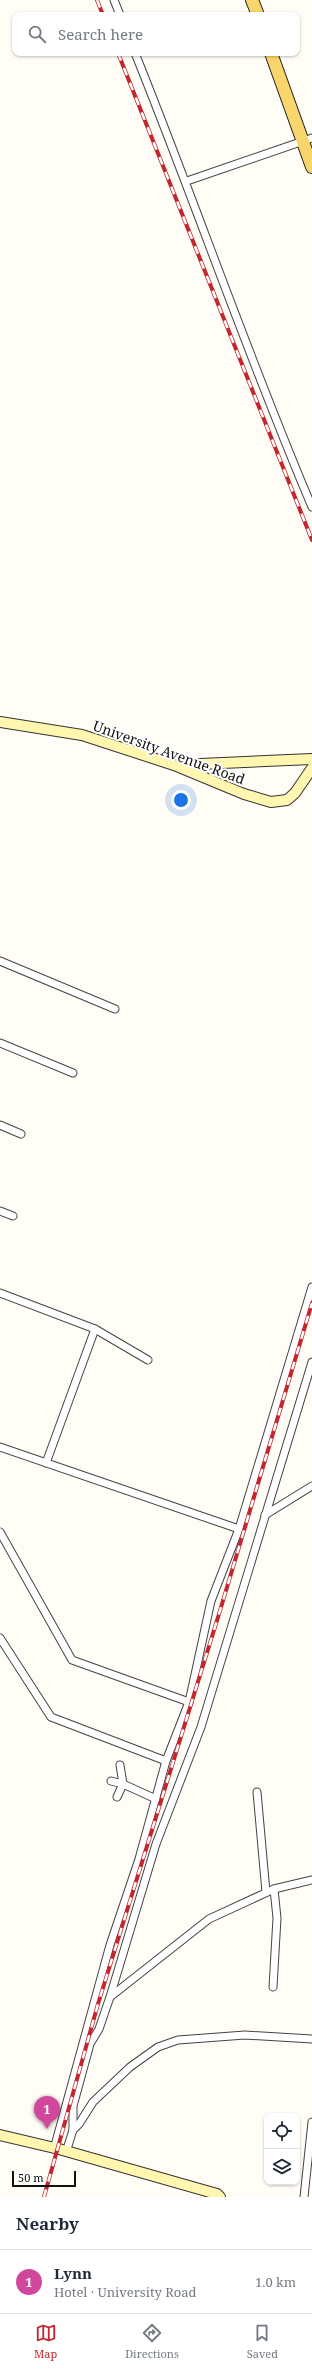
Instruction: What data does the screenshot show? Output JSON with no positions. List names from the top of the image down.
{
  "streets": {
    "main road": ["University Avenue Road"]
  },
  "scale_bar": "50 m",
  "page": {
    "search": "Search here",
    "pins": "1",
    "scale": "50 m",
    "heading": "Nearby",
    "list": [
      {
        "mark": "1",
        "name": "Lynn",
        "note": "Hotel · University Road",
        "value": "1.0 km"
      }
    ],
    "nav": ["Map", "Directions", "Saved"]
  }
}
